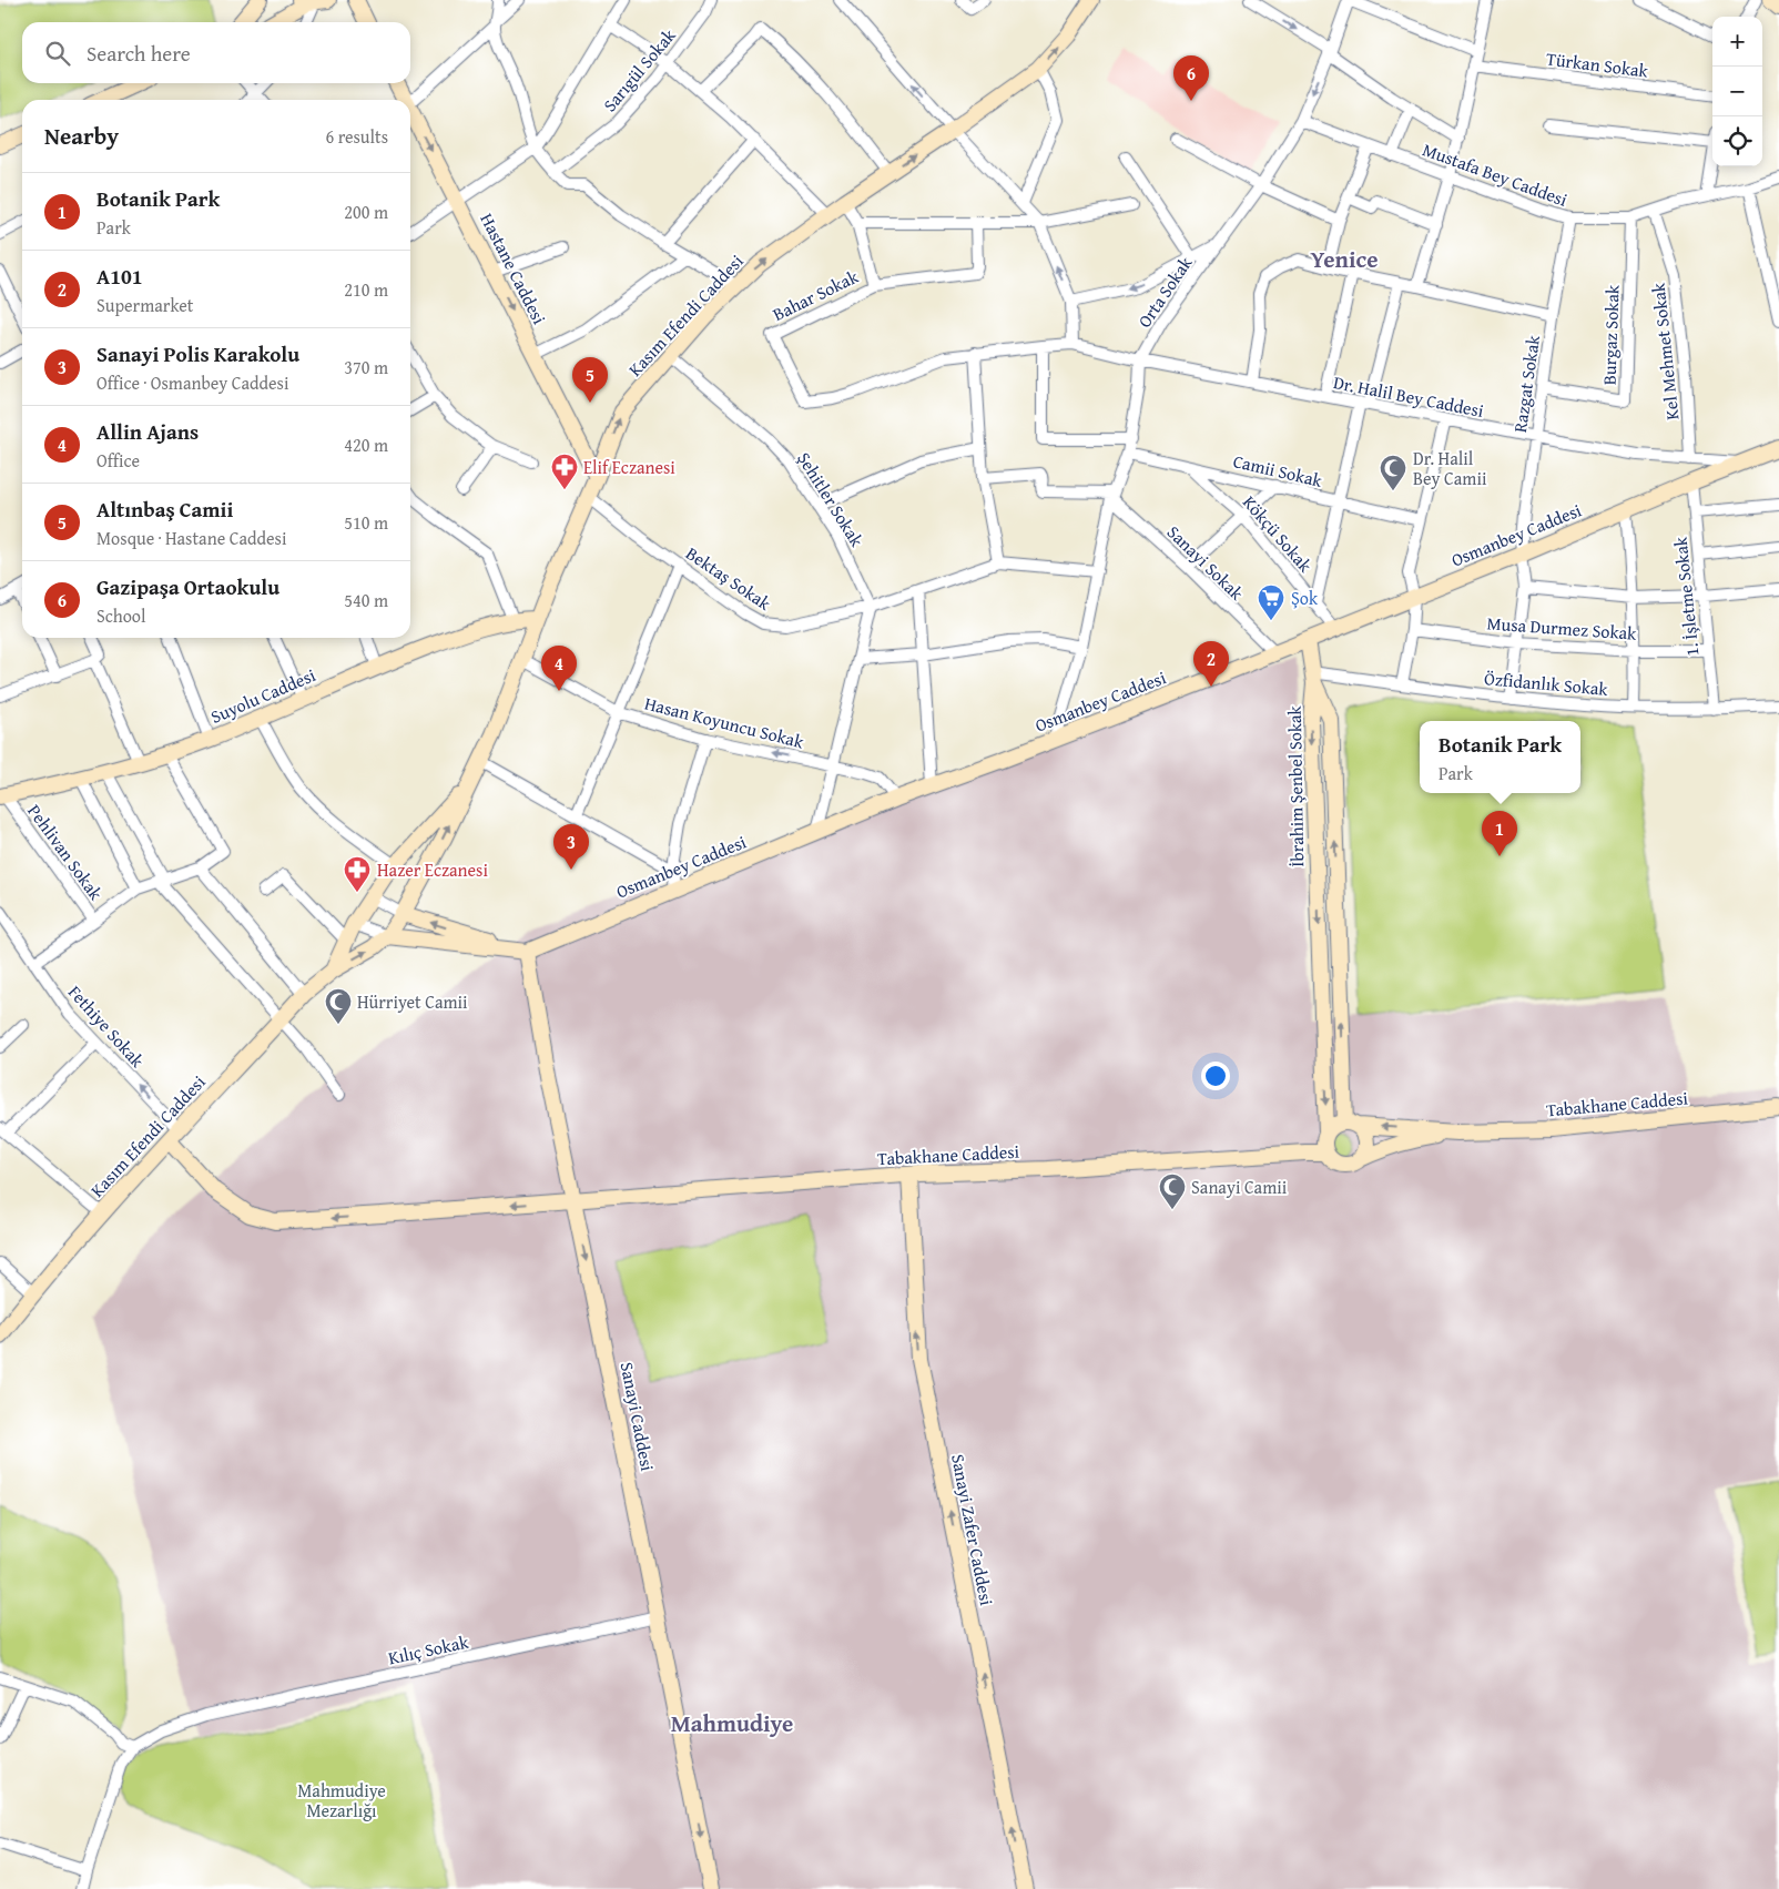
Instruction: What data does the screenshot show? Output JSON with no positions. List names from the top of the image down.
{
  "streets": {
    "street": [
      "Türkan Sokak",
      "Sarıgül Sokak",
      "Mustafa Bey Caddesi",
      "Hastane Caddesi",
      "Orta Sokak",
      "Bahar Sokak",
      "Kasım Efendi Caddesi",
      "Burgaz Sokak",
      "Kel Mehmet Sokak",
      "Razgat Sokak",
      "Dr. Halil Bey Caddesi",
      "Camii Sokak",
      "Şehitler Sokak",
      "Kökçü Sokak",
      "Osmanbey Caddesi",
      "Sanayi Sokak",
      "Bektaş Sokak",
      "1. İşletme Sokak",
      "Musa Durmez Sokak",
      "Özfidanlık Sokak",
      "Suyolu Caddesi",
      "Hasan Koyuncu Sokak",
      "İbrahim Şenbel Sokak",
      "Pehlivan Sokak",
      "Fethiye Sokak",
      "Tabakhane Caddesi",
      "Sanayi Caddesi",
      "Sanayi Zafer Caddesi",
      "Kılıç Sokak"
    ]
  },
  "crossings": [
    ["Mustafa Bey Caddesi", "Orta Sokak"],
    ["Mustafa Bey Caddesi", "Burgaz Sokak"],
    ["Mustafa Bey Caddesi", "Kel Mehmet Sokak"],
    ["Mustafa Bey Caddesi", "Razgat Sokak"],
    ["Hastane Caddesi", "Kasım Efendi Caddesi"],
    ["Orta Sokak", "Dr. Halil Bey Caddesi"],
    ["Bahar Sokak", "Kasım Efendi Caddesi"],
    ["Bahar Sokak", "Dr. Halil Bey Caddesi"],
    ["Kasım Efendi Caddesi", "Şehitler Sokak"],
    ["Kasım Efendi Caddesi", "Osmanbey Caddesi"],
    ["Kasım Efendi Caddesi", "Bektaş Sokak"],
    ["Kasım Efendi Caddesi", "Suyolu Caddesi"],
    ["Kasım Efendi Caddesi", "Hasan Koyuncu Sokak"],
    ["Kasım Efendi Caddesi", "Fethiye Sokak"],
    ["Kasım Efendi Caddesi", "Tabakhane Caddesi"],
    ["Burgaz Sokak", "Razgat Sokak"],
    ["Kel Mehmet Sokak", "Dr. Halil Bey Caddesi"],
    ["Razgat Sokak", "Dr. Halil Bey Caddesi"],
    ["Razgat Sokak", "Osmanbey Caddesi"],
    ["Razgat Sokak", "Musa Durmez Sokak"],
    ["Razgat Sokak", "Özfidanlık Sokak"],
    ["Dr. Halil Bey Caddesi", "Osmanbey Caddesi"],
    ["Camii Sokak", "Kökçü Sokak"],
    ["Şehitler Sokak", "Bektaş Sokak"],
    ["Kökçü Sokak", "Osmanbey Caddesi"],
    ["Osmanbey Caddesi", "Sanayi Sokak"],
    ["Osmanbey Caddesi", "1. İşletme Sokak"],
    ["Osmanbey Caddesi", "Hasan Koyuncu Sokak"],
    ["Osmanbey Caddesi", "Sanayi Caddesi"],
    ["1. İşletme Sokak", "Musa Durmez Sokak"],
    ["1. İşletme Sokak", "Özfidanlık Sokak"],
    ["Özfidanlık Sokak", "İbrahim Şenbel Sokak"],
    ["Suyolu Caddesi", "Pehlivan Sokak"],
    ["İbrahim Şenbel Sokak", "Tabakhane Caddesi"],
    ["Pehlivan Sokak", "Fethiye Sokak"],
    ["Fethiye Sokak", "Tabakhane Caddesi"],
    ["Tabakhane Caddesi", "Sanayi Caddesi"],
    ["Tabakhane Caddesi", "Sanayi Zafer Caddesi"],
    ["Sanayi Caddesi", "Kılıç Sokak"]
  ],
  "one_way": ["Fethiye Sokak", "Sanayi Caddesi", "Sanayi Zafer Caddesi"],
  "districts": ["Yenice", "Mahmudiye"],
  "parks": ["Mahmudiye Mezarlığı"],
  "places": {
    "pharmacy": ["Elif Eczanesi", "Hazer Eczanesi"],
    "mosque": ["Dr. Halil Bey Camii", "Hürriyet Camii", "Sanayi Camii"],
    "supermarket": ["Şok"]
  },
  "page": {
    "map_buttons": ["+", "−"],
    "search": "Search here",
    "pins": [
      "6",
      "5",
      "2",
      "4",
      "1",
      "3"
    ],
    "heading": ["Nearby", "6 results"],
    "list": [
      {
        "mark": "1",
        "name": "Botanik Park",
        "note": "Park",
        "value": "200 m"
      },
      {
        "mark": "2",
        "name": "A101",
        "note": "Supermarket",
        "value": "210 m"
      },
      {
        "mark": "3",
        "name": "Sanayi Polis Karakolu",
        "note": "Office · Osmanbey Caddesi",
        "value": "370 m"
      },
      {
        "mark": "4",
        "name": "Allin Ajans",
        "note": "Office",
        "value": "420 m"
      },
      {
        "mark": "5",
        "name": "Altınbaş Camii",
        "note": "Mosque · Hastane Caddesi",
        "value": "510 m"
      },
      {
        "mark": "6",
        "name": "Gazipaşa Ortaokulu",
        "note": "School",
        "value": "540 m"
      }
    ],
    "popup": ["Botanik Park", "Park"]
  }
}
